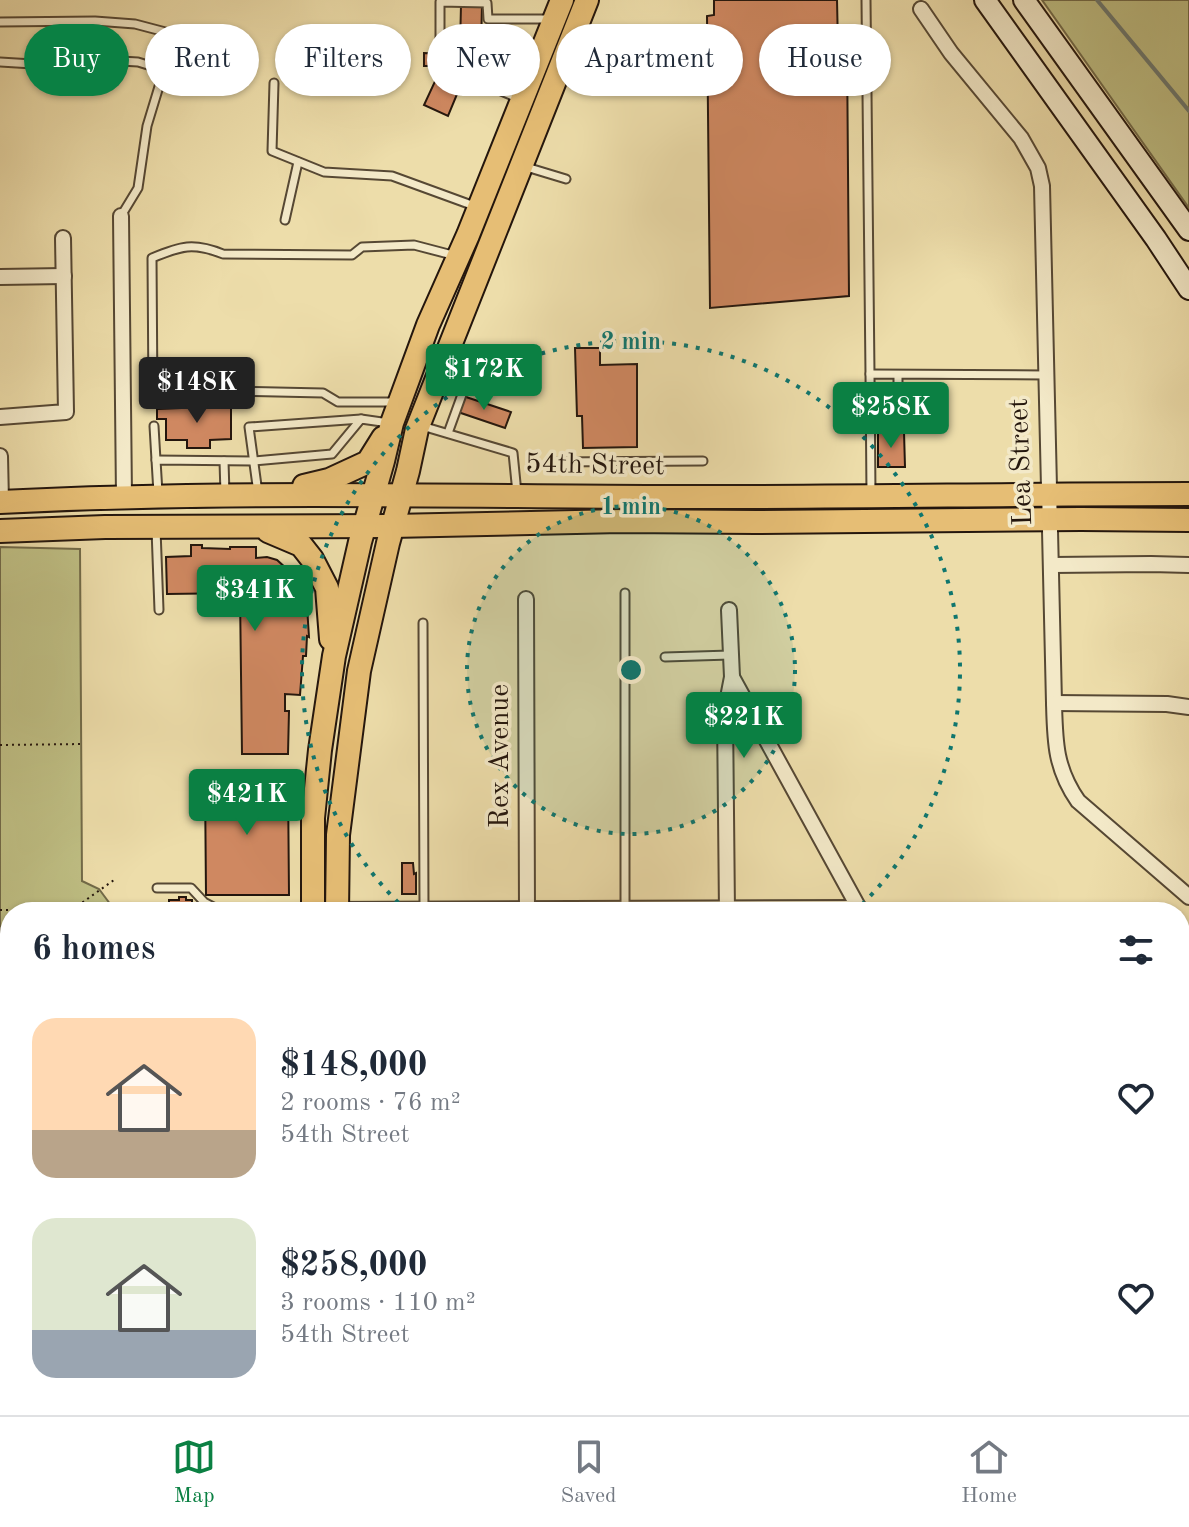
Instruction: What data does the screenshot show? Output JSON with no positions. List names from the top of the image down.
{
  "streets": {
    "main road": ["54th Street"],
    "street": ["Lea Street", "Rex Avenue"]
  },
  "crossings": [
    ["Lea Street", "54th Street"]
  ],
  "page": {
    "chip": [
      "Buy",
      "Rent",
      "Filters",
      "New",
      "Apartment",
      "House"
    ],
    "price": [
      "$172K",
      "$148K",
      "$258K",
      "$341K",
      "$221K",
      "$421K"
    ],
    "heading": "6 homes",
    "list": [
      {
        "name": "$148,000",
        "note": "2 rooms · 76 m² · 54th Street"
      },
      {
        "name": "$258,000",
        "note": "3 rooms · 110 m² · 54th Street"
      }
    ],
    "tabs": ["Map", "Saved", "Home"]
  },
  "rings": ["2 min", "1 min"]
}
